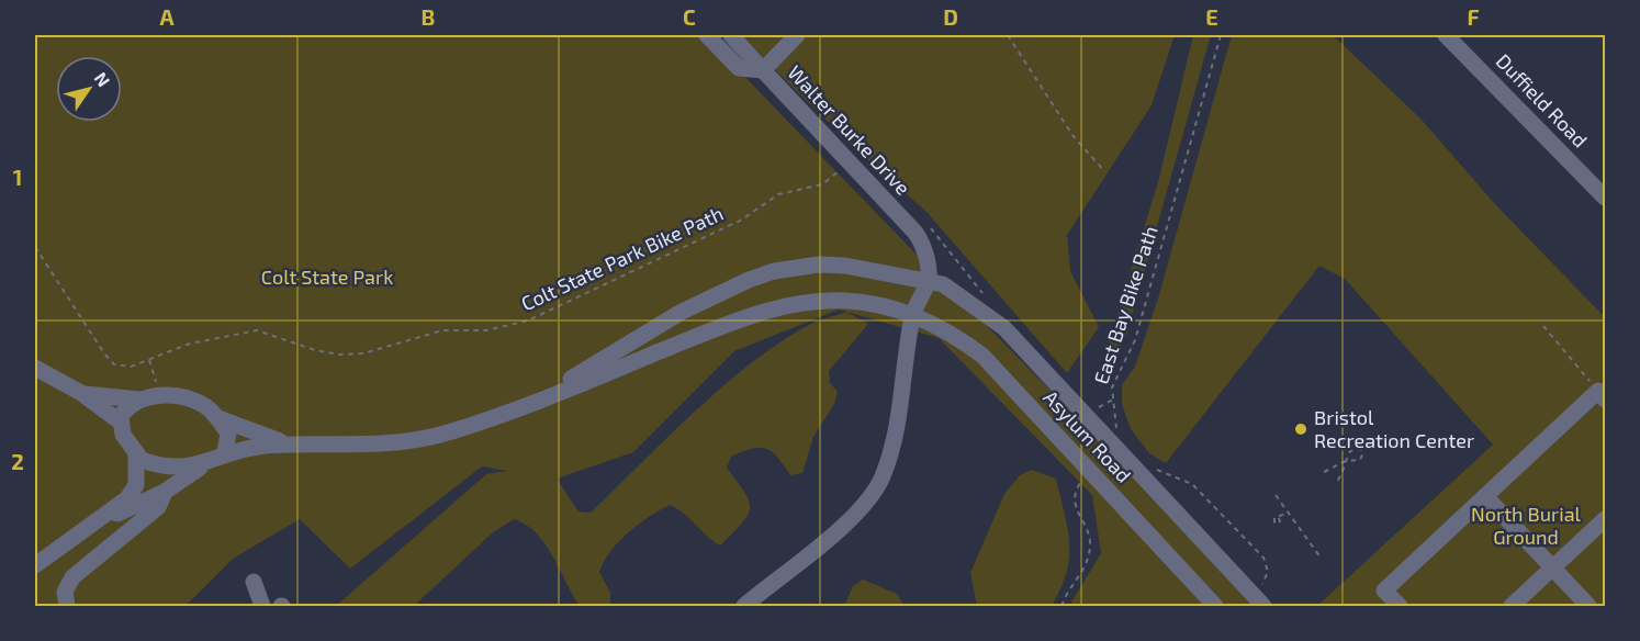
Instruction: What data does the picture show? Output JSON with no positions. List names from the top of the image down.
{
  "streets": {
    "street": ["Duffield Road", "Walter Burke Drive", "Asylum Road"],
    "path": ["Colt State Park Bike Path", "East Bay Bike Path"]
  },
  "crossings": [
    ["Walter Burke Drive", "Colt State Park Bike Path"],
    ["Walter Burke Drive", "Asylum Road"],
    ["East Bay Bike Path", "Asylum Road"]
  ],
  "parks": ["Colt State Park", "North Burial Ground"],
  "places": ["Bristol Recreation Center"],
  "north": "top right",
  "grid": {
    "columns": [
      "A",
      "B",
      "C",
      "D",
      "E",
      "F"
    ],
    "rows": ["1", "2"]
  }
}
